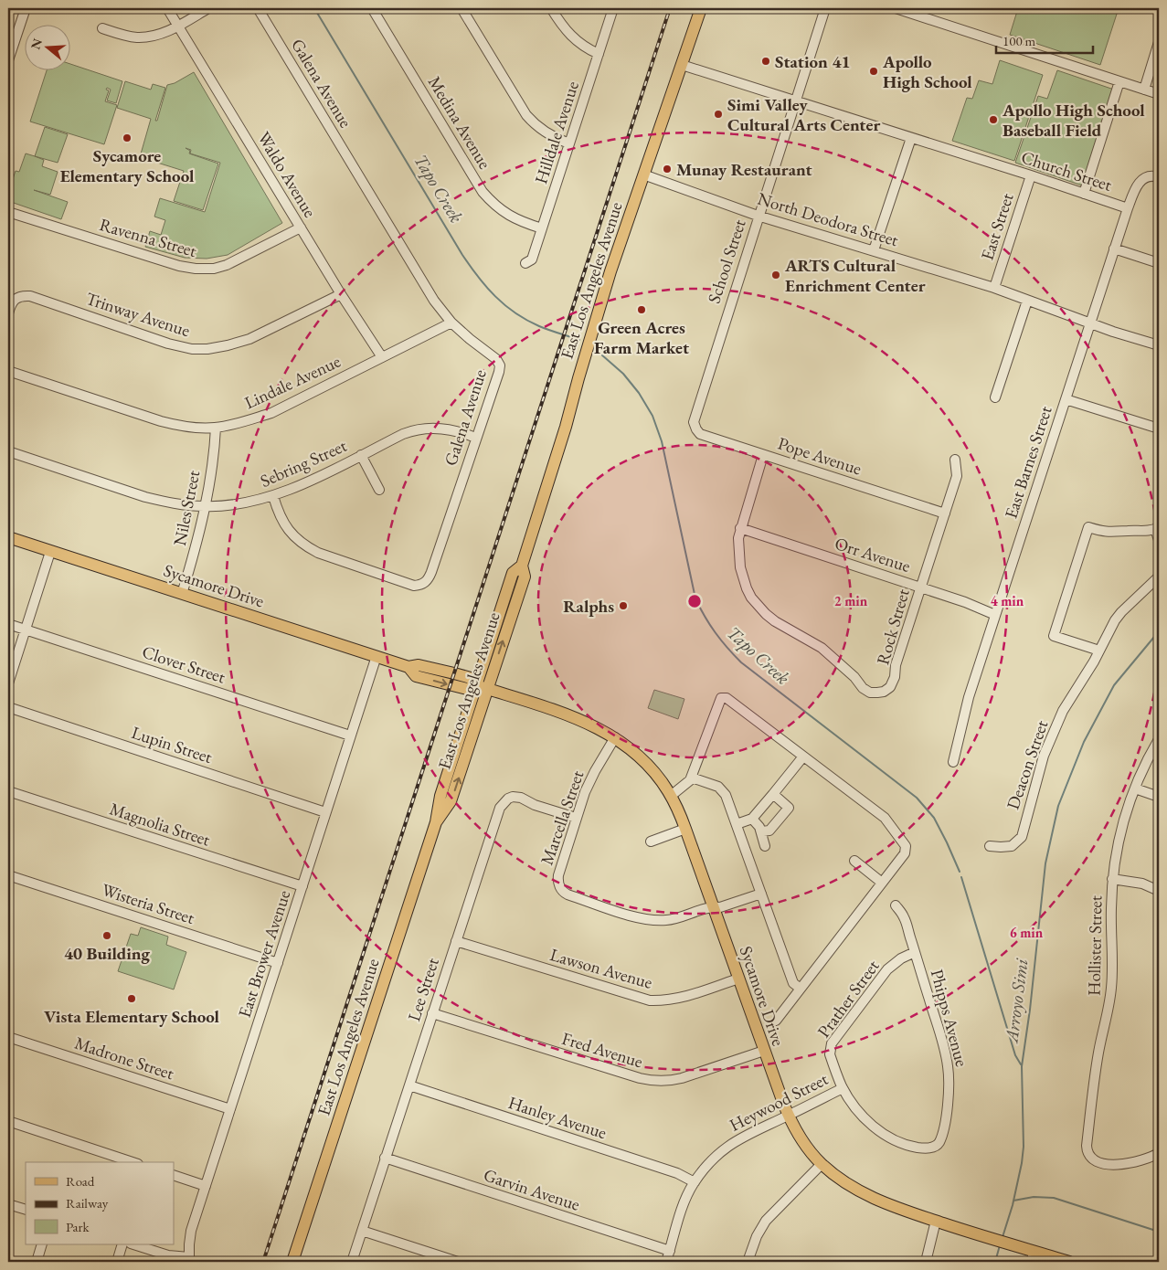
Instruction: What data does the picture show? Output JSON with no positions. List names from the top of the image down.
{
  "streets": {
    "main road": ["East Los Angeles Avenue", "Sycamore Drive"],
    "street": [
      "Galena Avenue",
      "Medina Avenue",
      "Hilldale Avenue",
      "Church Street",
      "Waldo Avenue",
      "North Deodora Street",
      "East Street",
      "Ravenna Street",
      "School Street",
      "Trinway Avenue",
      "Lindale Avenue",
      "Pope Avenue",
      "East Barnes Street",
      "Sebring Street",
      "Niles Street",
      "Orr Avenue",
      "Rock Street",
      "Clover Street",
      "Lupin Street",
      "Deacon Street",
      "Marcella Street",
      "Magnolia Street",
      "Wisteria Street",
      "Hollister Street",
      "East Brower Avenue",
      "Lawson Avenue",
      "Lee Street",
      "Prather Street",
      "Phipps Avenue",
      "Fred Avenue",
      "Madrone Street",
      "Heywood Street",
      "Hanley Avenue",
      "Garvin Avenue"
    ]
  },
  "crossings": [
    ["Galena Avenue", "Lindale Avenue"],
    ["Galena Avenue", "Sebring Street"],
    ["Medina Avenue", "Hilldale Avenue"],
    ["Church Street", "East Street"],
    ["Church Street", "School Street"],
    ["Church Street", "East Los Angeles Avenue"],
    ["Church Street", "East Barnes Street"],
    ["Waldo Avenue", "Ravenna Street"],
    ["Waldo Avenue", "Trinway Avenue"],
    ["Waldo Avenue", "Lindale Avenue"],
    ["North Deodora Street", "East Street"],
    ["North Deodora Street", "School Street"],
    ["North Deodora Street", "East Los Angeles Avenue"],
    ["North Deodora Street", "East Barnes Street"],
    ["School Street", "Pope Avenue"],
    ["East Los Angeles Avenue", "Sycamore Drive"],
    ["Lindale Avenue", "Niles Street"],
    ["Pope Avenue", "Rock Street"],
    ["East Barnes Street", "Orr Avenue"],
    ["Sebring Street", "Niles Street"],
    ["Niles Street", "Sycamore Drive"],
    ["Orr Avenue", "Rock Street"],
    ["Sycamore Drive", "Marcella Street"],
    ["Sycamore Drive", "East Brower Avenue"],
    ["Sycamore Drive", "Lawson Avenue"],
    ["Sycamore Drive", "Fred Avenue"],
    ["Sycamore Drive", "Heywood Street"],
    ["Clover Street", "East Brower Avenue"],
    ["Lupin Street", "East Brower Avenue"],
    ["Marcella Street", "Lee Street"],
    ["Magnolia Street", "East Brower Avenue"],
    ["Wisteria Street", "East Brower Avenue"],
    ["East Brower Avenue", "Madrone Street"],
    ["Lawson Avenue", "Lee Street"],
    ["Lee Street", "Fred Avenue"],
    ["Lee Street", "Hanley Avenue"],
    ["Lee Street", "Garvin Avenue"],
    ["Prather Street", "Phipps Avenue"],
    ["Prather Street", "Heywood Street"],
    ["Heywood Street", "Hanley Avenue"],
    ["Heywood Street", "Garvin Avenue"]
  ],
  "water": ["Tapo Creek", "Arroyo Simi"],
  "places": [
    "Station 41",
    "Apollo High School",
    "Simi Valley Cultural Arts Center",
    "Apollo High School Baseball Field",
    "Sycamore Elementary School",
    "Munay Restaurant",
    "ARTS Cultural Enrichment Center",
    "Green Acres Farm Market",
    "Ralphs",
    "40 Building",
    "Vista Elementary School"
  ],
  "legend": ["Road", "Railway", "Park"],
  "scale_bar": "100 m",
  "north": "left",
  "rings": ["2 min", "4 min", "6 min"]
}
